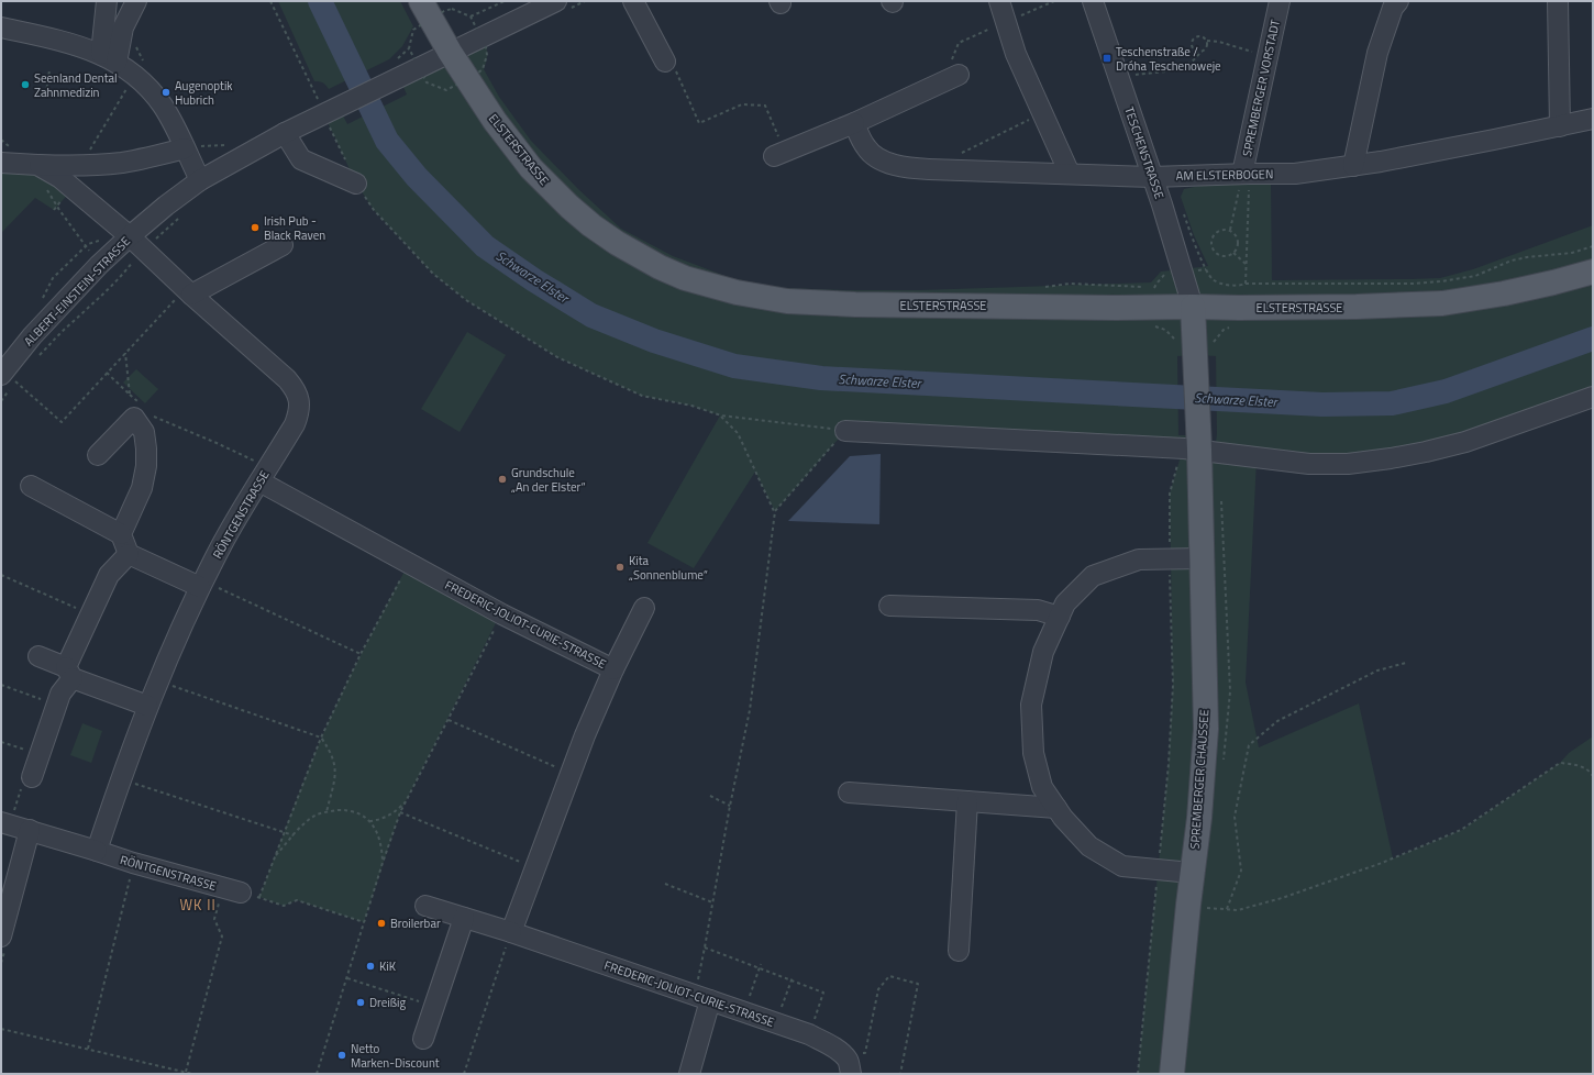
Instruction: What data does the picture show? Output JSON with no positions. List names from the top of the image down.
{
  "streets": {
    "main road": ["ELSTERSTRASSE", "SPREMBERGER CHAUSSEE"],
    "street": [
      "SPREMBERGER VORSTADT",
      "TESCHENSTRASSE",
      "AM ELSTERBOGEN",
      "ALBERT-EINSTEIN-STRASSE",
      "RÖNTGENSTRASSE",
      "FREDERIC-JOLIOT-CURIE-STRASSE"
    ]
  },
  "crossings": [
    ["SPREMBERGER VORSTADT", "AM ELSTERBOGEN"],
    ["ELSTERSTRASSE", "TESCHENSTRASSE"],
    ["ELSTERSTRASSE", "SPREMBERGER CHAUSSEE"],
    ["TESCHENSTRASSE", "AM ELSTERBOGEN"],
    ["TESCHENSTRASSE", "SPREMBERGER CHAUSSEE"],
    ["ALBERT-EINSTEIN-STRASSE", "RÖNTGENSTRASSE"],
    ["RÖNTGENSTRASSE", "FREDERIC-JOLIOT-CURIE-STRASSE"]
  ],
  "districts": ["WK II"],
  "water": ["Schwarze Elster"],
  "places": {
    "transit": ["Teschenstraße / Dróha Teschenoweje"],
    "other": [
      "Seenland Dental Zahnmedizin",
      "Augenoptik Hubrich",
      "Irish Pub - Black Raven",
      "Grundschule „An der Elster“",
      "Kita „Sonnenblume“",
      "Broilerbar",
      "KiK",
      "Dreißig",
      "Netto Marken-Discount"
    ]
  }
}
